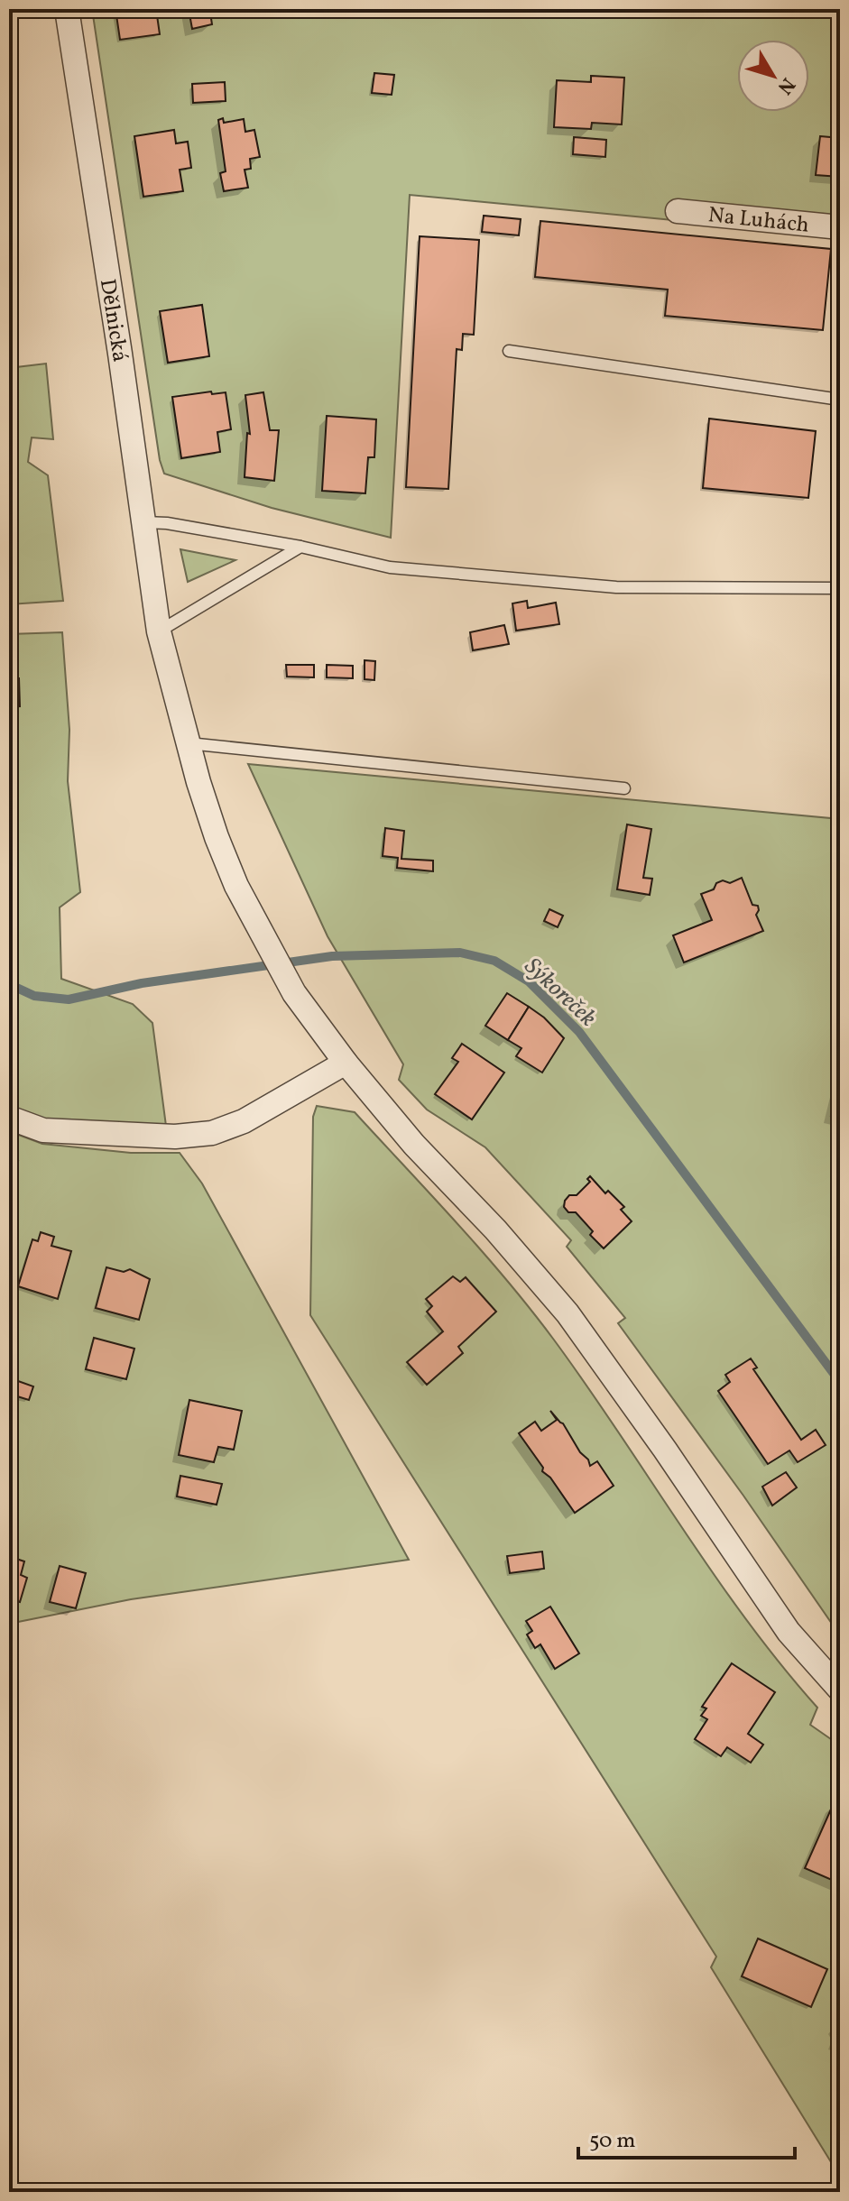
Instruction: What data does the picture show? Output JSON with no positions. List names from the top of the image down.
{
  "streets": {
    "street": ["Na Luhách", "Dělnická"]
  },
  "water": ["Sýkoreček"],
  "scale_bar": "50 m",
  "north": "bottom right"
}
